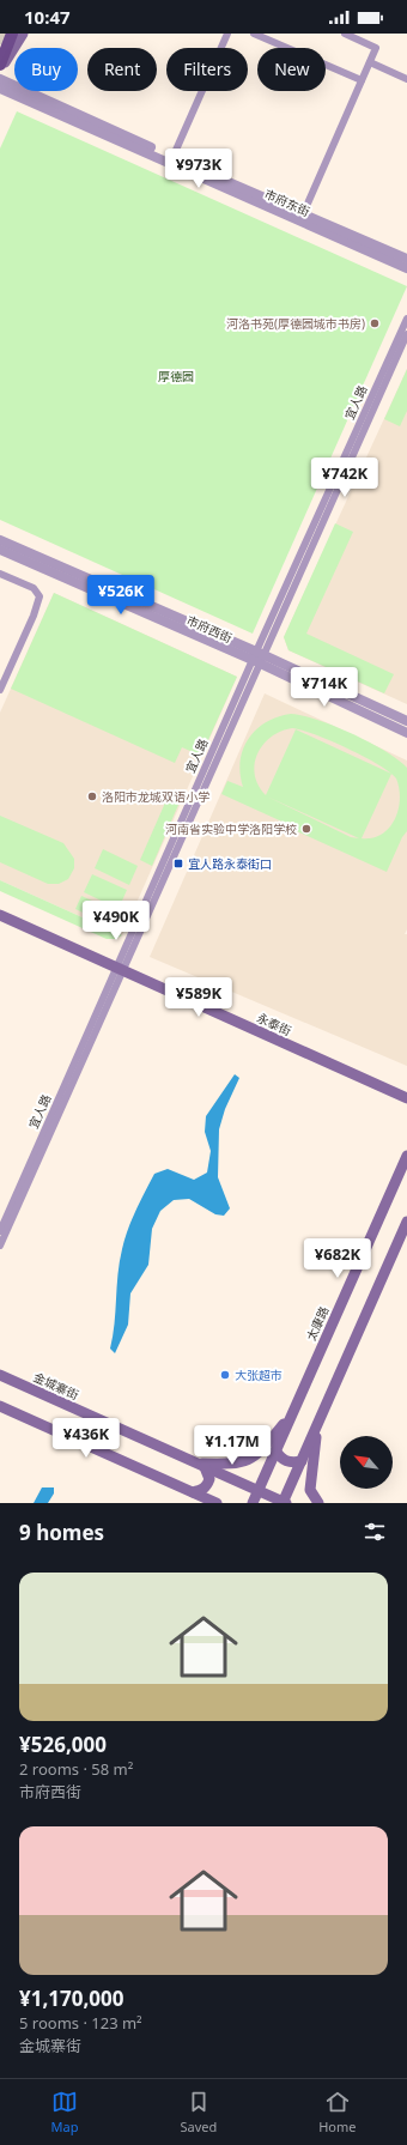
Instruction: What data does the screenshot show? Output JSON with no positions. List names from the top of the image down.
{
  "streets": {
    "main road": ["永泰街", "太康路", "金城寨街"],
    "street": ["市府东街", "宜人路", "市府西街"]
  },
  "crossings": [
    ["宜人路", "市府西街"],
    ["宜人路", "永泰街"],
    ["太康路", "金城寨街"]
  ],
  "parks": ["厚德园"],
  "places": {
    "other": [
      "河洛书苑(厚德园城市书房)",
      "洛阳市龙城双语小学",
      "河南省实验中学洛阳学校",
      "大张超市"
    ],
    "transit": ["宜人路永泰街口"]
  },
  "north": "top left",
  "page": {
    "status": "10:47",
    "chip": [
      "Buy",
      "Rent",
      "Filters",
      "New"
    ],
    "price": [
      "¥973K",
      "¥742K",
      "¥526K",
      "¥714K",
      "¥490K",
      "¥589K",
      "¥682K",
      "¥436K",
      "¥1.17M"
    ],
    "heading": "9 homes",
    "list": [
      {
        "name": "¥526,000",
        "note": "2 rooms · 58 m² · 市府西街"
      },
      {
        "name": "¥1,170,000",
        "note": "5 rooms · 123 m² · 金城寨街"
      }
    ],
    "tabs": ["Map", "Saved", "Home"]
  }
}
